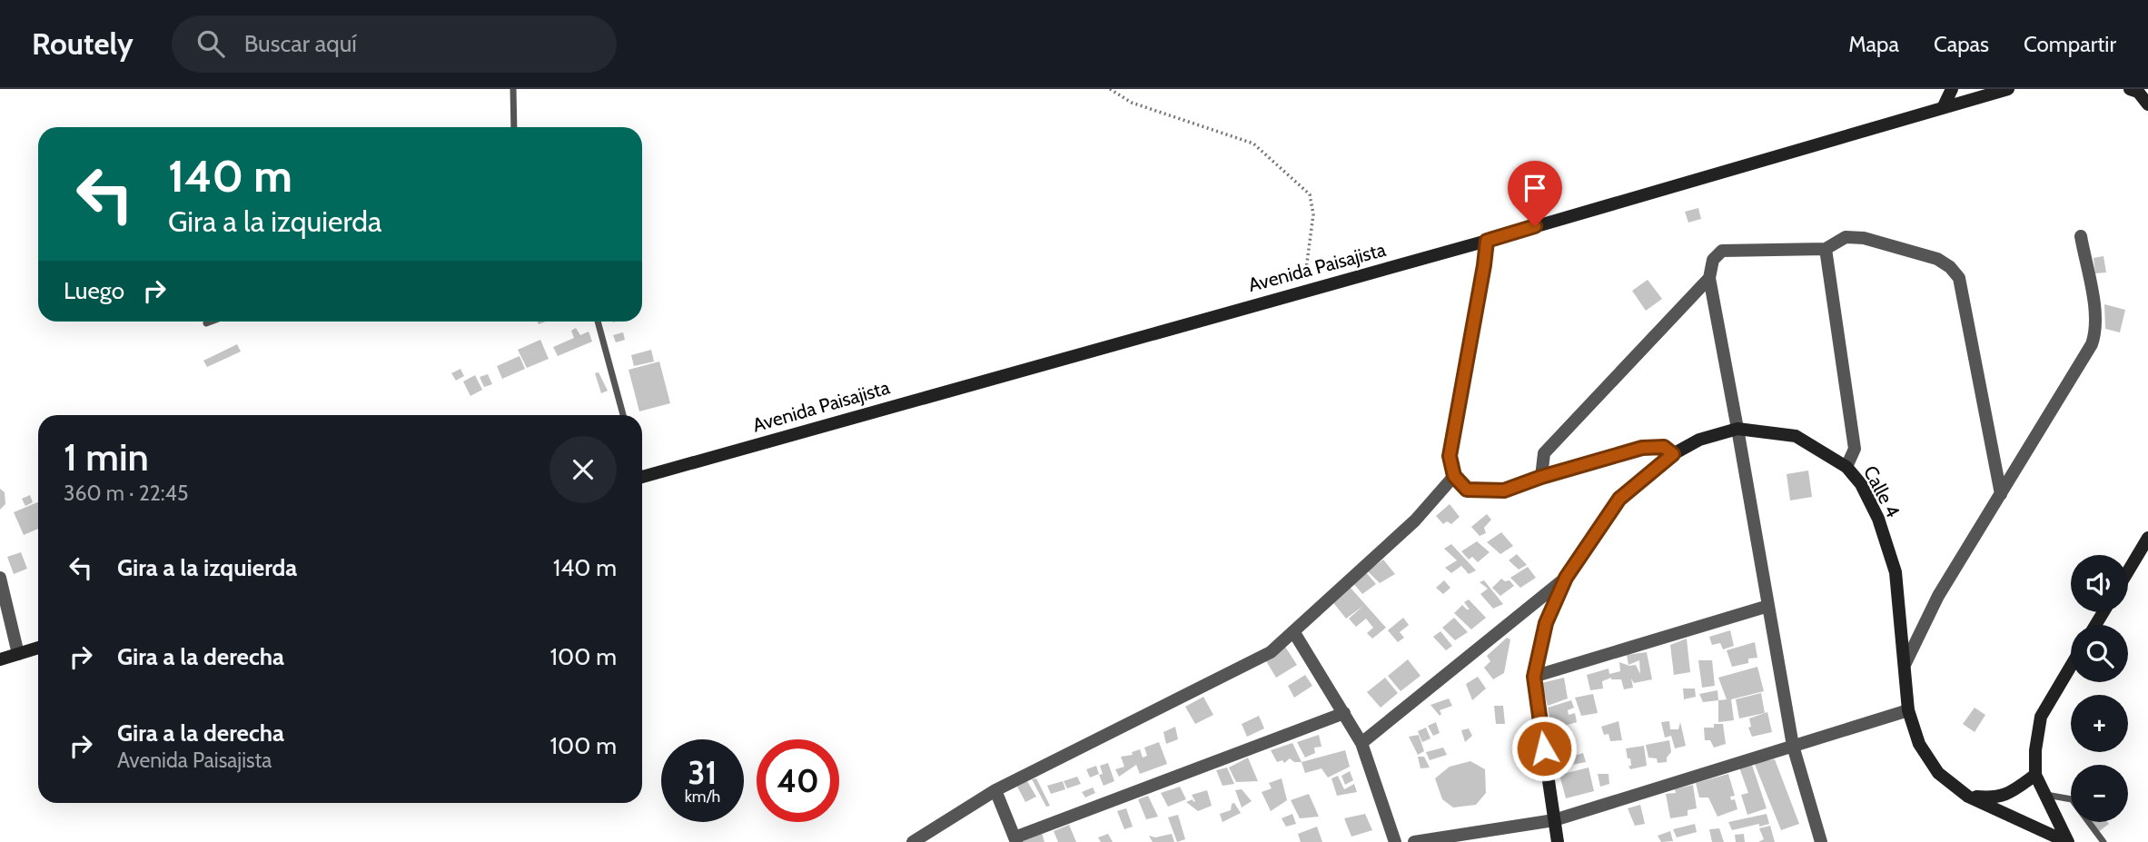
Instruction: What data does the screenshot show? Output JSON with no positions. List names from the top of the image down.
{
  "streets": {
    "main road": ["Avenida Paisajista", "Calle 4"]
  },
  "page": {
    "header": "Routely",
    "search": "Buscar aquí",
    "nav": ["Mapa", "Capas", "Compartir"],
    "turn": ["140 m", "Gira a la izquierda"],
    "then": "Luego",
    "heading": ["1 min", "360 m · 22:45"],
    "list": [
      {
        "name": "Gira a la izquierda",
        "value": "140 m"
      },
      {
        "name": "Gira a la derecha",
        "value": "100 m"
      },
      {
        "name": "Gira a la derecha",
        "note": "Avenida Paisajista",
        "value": "100 m"
      }
    ],
    "map_buttons": ["+", "−"],
    "speed": "31 km/h",
    "limit": "40"
  }
}
